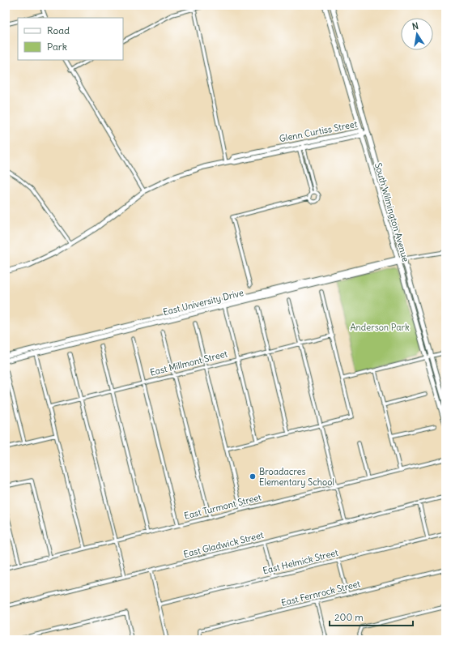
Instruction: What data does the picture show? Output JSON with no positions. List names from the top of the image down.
{
  "streets": {
    "street": [
      "Glenn Curtiss Street",
      "South Wilmington Avenue",
      "East University Drive",
      "East Millmont Street",
      "East Turmont Street",
      "East Gladwick Street",
      "East Helmick Street",
      "East Fernrock Street"
    ]
  },
  "crossings": [
    ["Glenn Curtiss Street", "South Wilmington Avenue"],
    ["South Wilmington Avenue", "East University Drive"]
  ],
  "parks": ["Anderson Park"],
  "places": ["Broadacres Elementary School"],
  "legend": ["Road", "Park"],
  "scale_bar": "200 m",
  "north": "top"
}
